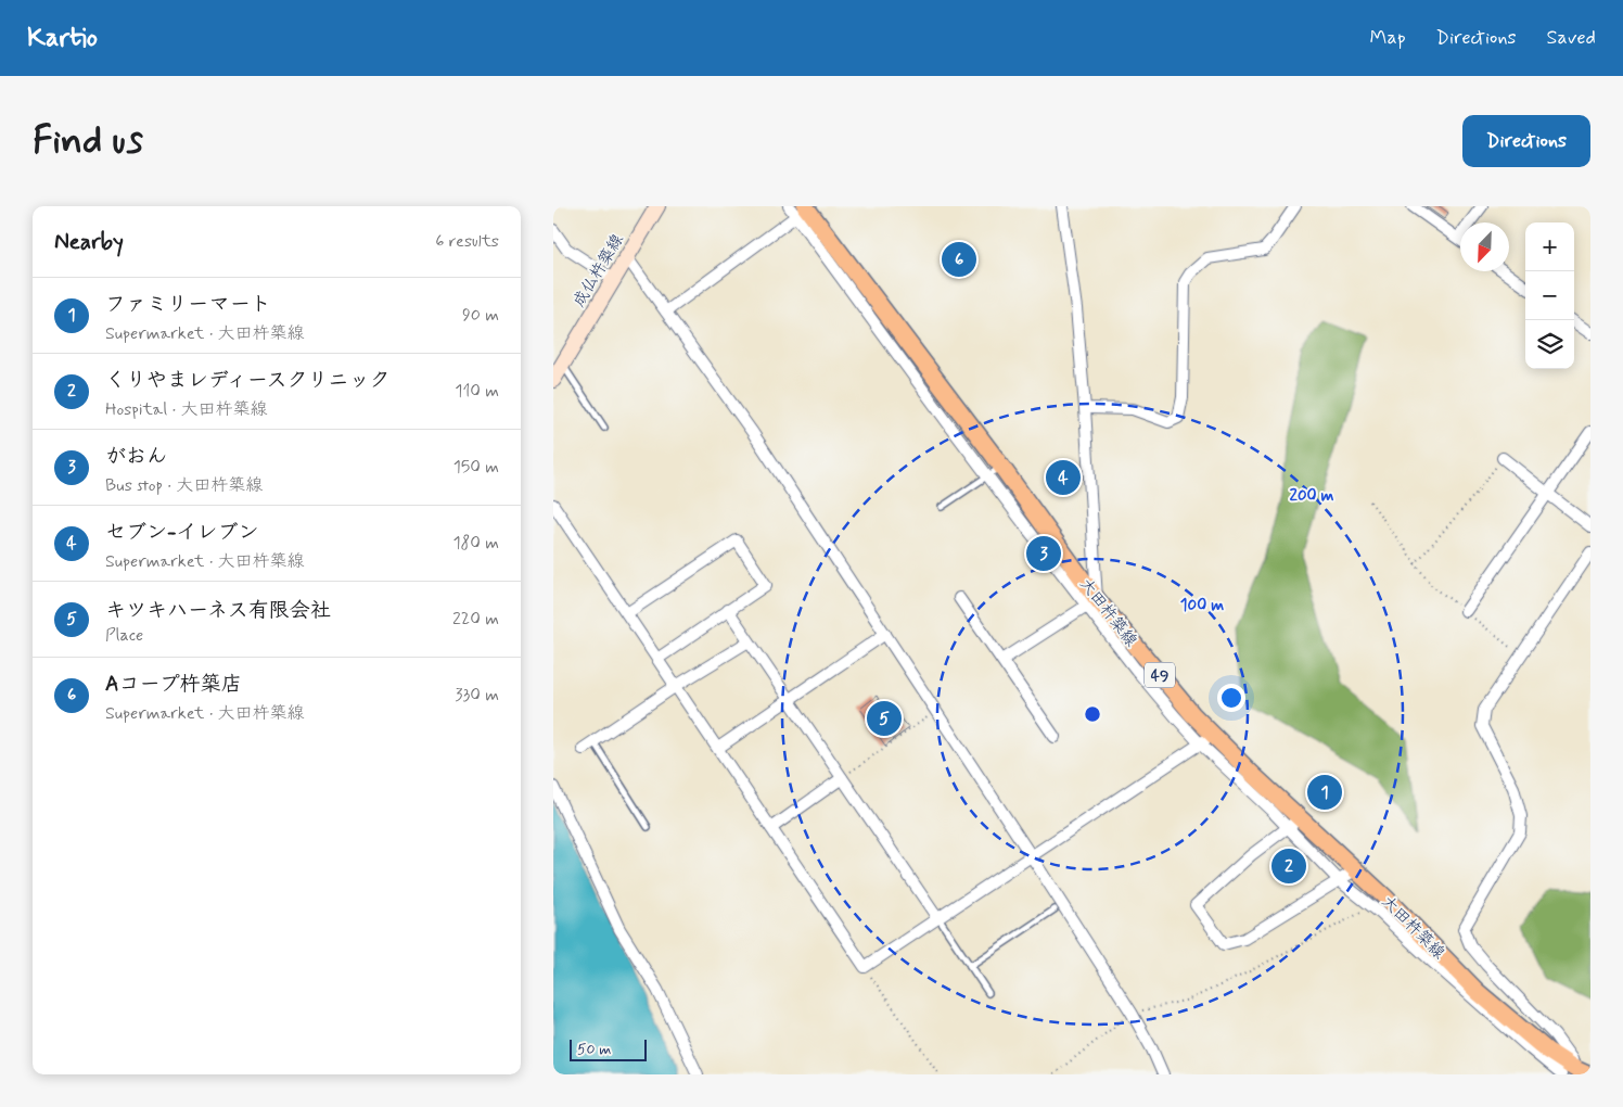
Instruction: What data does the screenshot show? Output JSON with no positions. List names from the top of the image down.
{
  "streets": {
    "main road": ["成仏杵築線", "大田杵築線", "49"]
  },
  "scale_bar": "50 m",
  "north": "bottom left",
  "page": {
    "header": "Kartio",
    "nav": ["Map", "Directions", "Saved"],
    "buttons": "Directions",
    "title": "Find us",
    "heading": ["Nearby", "6 results"],
    "map_buttons": ["+", "−"],
    "pins": [
      "6",
      "4",
      "3",
      "5",
      "1",
      "2"
    ],
    "list": [
      {
        "mark": "1",
        "name": "ファミリーマート",
        "note": "Supermarket · 大田杵築線",
        "value": "90 m"
      },
      {
        "mark": "2",
        "name": "くりやまレディースクリニック",
        "note": "Hospital · 大田杵築線",
        "value": "110 m"
      },
      {
        "mark": "3",
        "name": "がおん",
        "note": "Bus stop · 大田杵築線",
        "value": "150 m"
      },
      {
        "mark": "4",
        "name": "セブン-イレブン",
        "note": "Supermarket · 大田杵築線",
        "value": "180 m"
      },
      {
        "mark": "5",
        "name": "キツキハーネス有限会社",
        "note": "Place",
        "value": "220 m"
      },
      {
        "mark": "6",
        "name": "Aコープ杵築店",
        "note": "Supermarket · 大田杵築線",
        "value": "330 m"
      }
    ],
    "scale": "50 m"
  },
  "rings": ["200 m", "100 m"]
}
